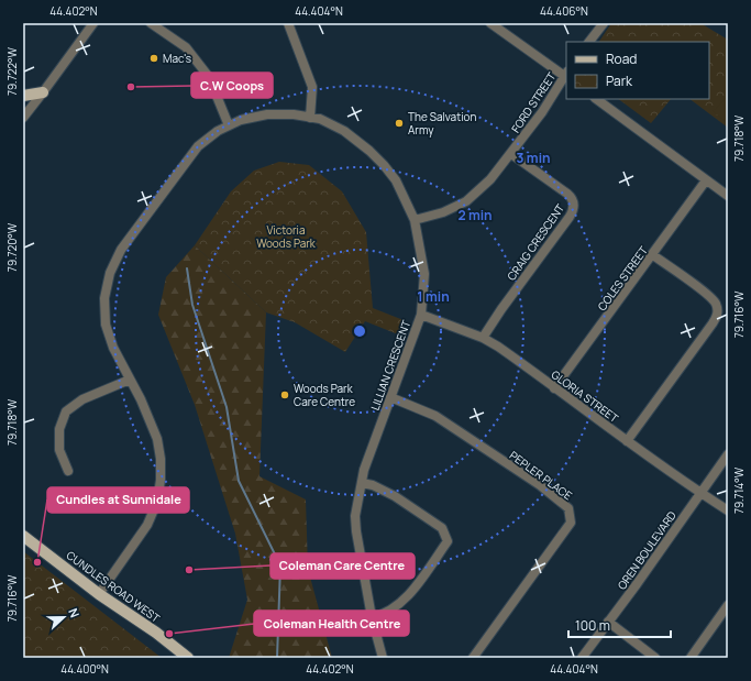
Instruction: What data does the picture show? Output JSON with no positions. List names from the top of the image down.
{
  "streets": {
    "main road": ["CUNDLES ROAD WEST"],
    "street": [
      "FORD STREET",
      "CRAIG CRESCENT",
      "COLES STREET",
      "LILLIAN CRESCENT",
      "GLORIA STREET",
      "PEPLER PLACE",
      "OREN BOULEVARD"
    ]
  },
  "crossings": [
    ["FORD STREET", "CRAIG CRESCENT"],
    ["FORD STREET", "LILLIAN CRESCENT"],
    ["CRAIG CRESCENT", "GLORIA STREET"],
    ["COLES STREET", "GLORIA STREET"],
    ["LILLIAN CRESCENT", "GLORIA STREET"],
    ["LILLIAN CRESCENT", "PEPLER PLACE"],
    ["LILLIAN CRESCENT", "CUNDLES ROAD WEST"],
    ["GLORIA STREET", "OREN BOULEVARD"]
  ],
  "parks": ["Victoria Woods Park"],
  "places": [
    "Mac's",
    "C.W Coops",
    "The Salvation Army",
    "Woods Park Care Centre",
    "Cundles at Sunnidale",
    "Coleman Care Centre",
    "Coleman Health Centre"
  ],
  "legend": ["Road", "Park"],
  "scale_bar": "100 m",
  "north": "right",
  "coordinates": [
    "44.402°N",
    "44.404°N",
    "44.406°N",
    "79.722°W",
    "79.718°W",
    "79.720°W",
    "79.716°W",
    "79.714°W",
    "44.400°N"
  ],
  "rings": ["3 min", "2 min", "1 min"]
}
